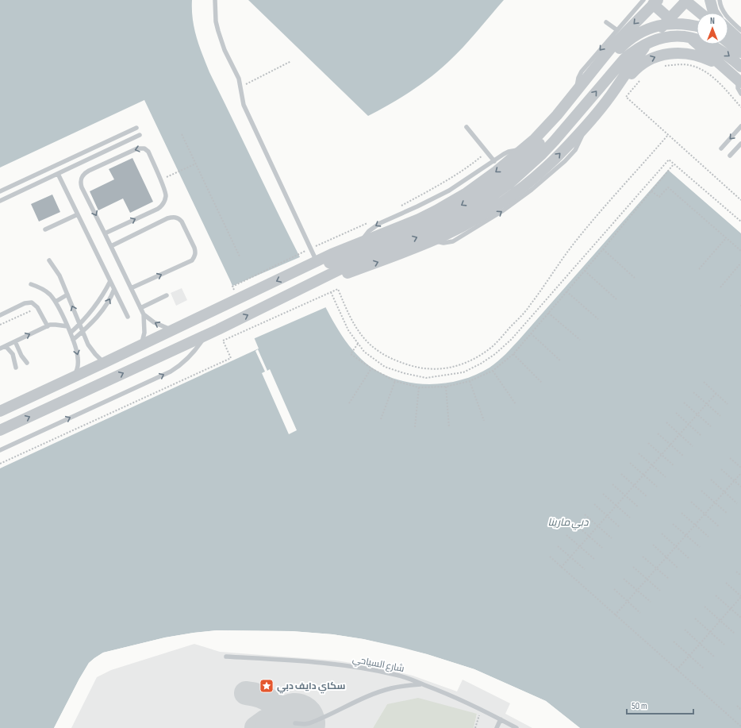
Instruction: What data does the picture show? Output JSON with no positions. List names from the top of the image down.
{
  "streets": {
    "lane": ["شارع السياحي"]
  },
  "water": ["دبي مارينا"],
  "places": {
    "place": ["سكاي دايف دبي"]
  },
  "scale_bar": "50 m",
  "north": "top"
}
